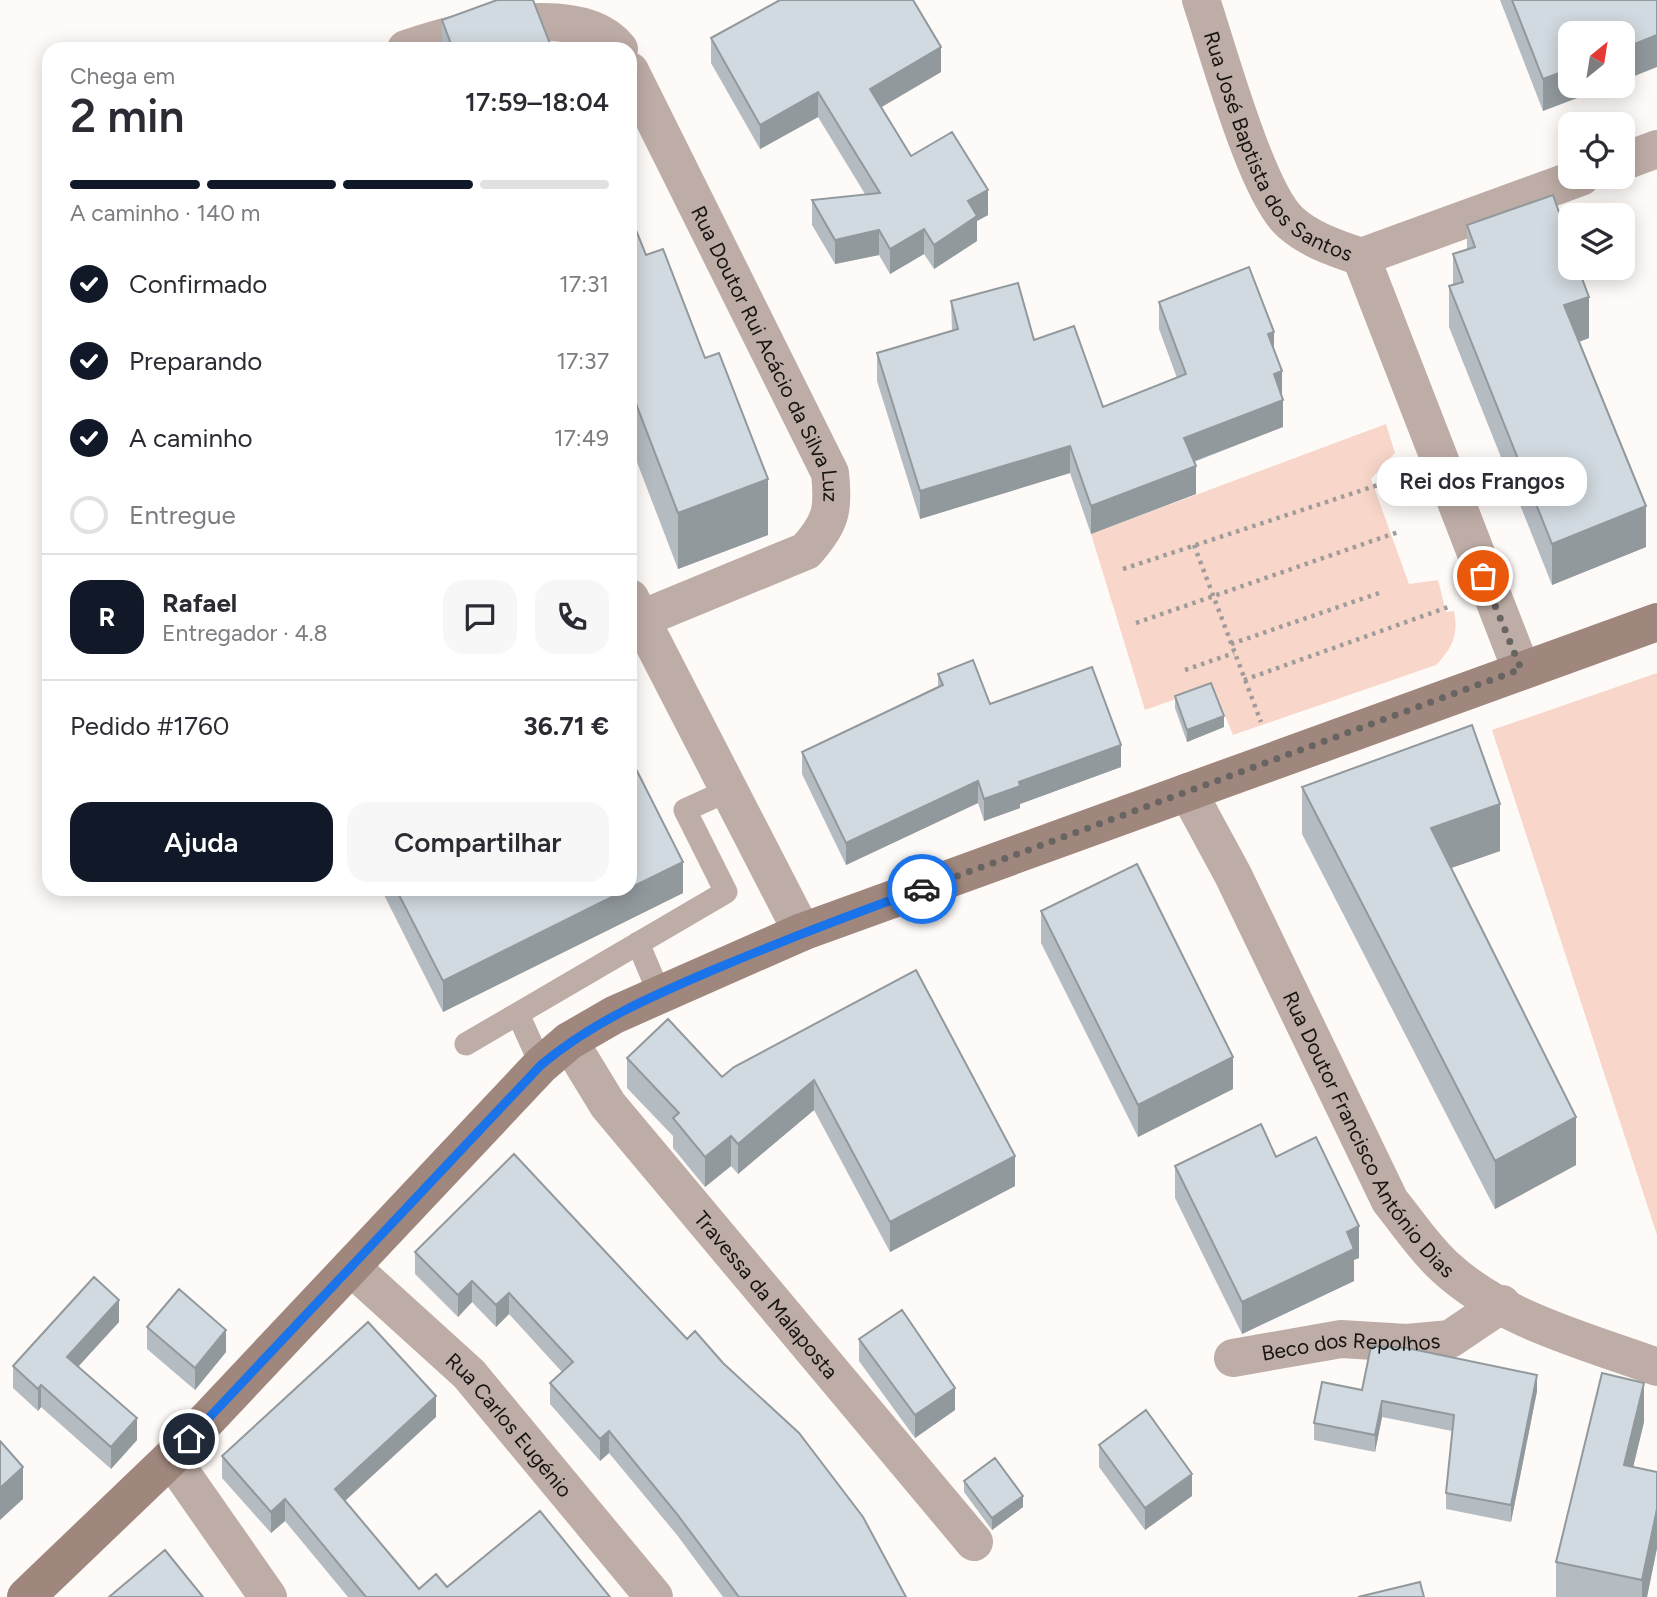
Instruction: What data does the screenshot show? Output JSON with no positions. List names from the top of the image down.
{
  "streets": {
    "street": [
      "Rua José Baptista dos Santos",
      "Rua Doutor Rui Acácio da Silva Luz",
      "Rua Doutor Francisco António Dias",
      "Travessa da Malaposta",
      "Beco dos Repolhos",
      "Rua Carlos Eugénio"
    ]
  },
  "crossings": [
    ["Rua Doutor Francisco António Dias", "Beco dos Repolhos"]
  ],
  "places": ["Rei dos Frangos"],
  "north": "top right",
  "page": {
    "heading": ["2 min", "Chega em", "17:59–18:04"],
    "panel": [
      "Rafael",
      "Entregador · 4.8",
      "Pedido #1760",
      "36.71 €"
    ],
    "bar": "A caminho · 140 m",
    "list": [
      ["Confirmado", "17:31"],
      ["Preparando", "17:37"],
      ["A caminho", "17:49"],
      "Entregue"
    ],
    "bubble": "Rei dos Frangos",
    "round": "R",
    "buttons": ["Ajuda", "Compartilhar"]
  }
}
